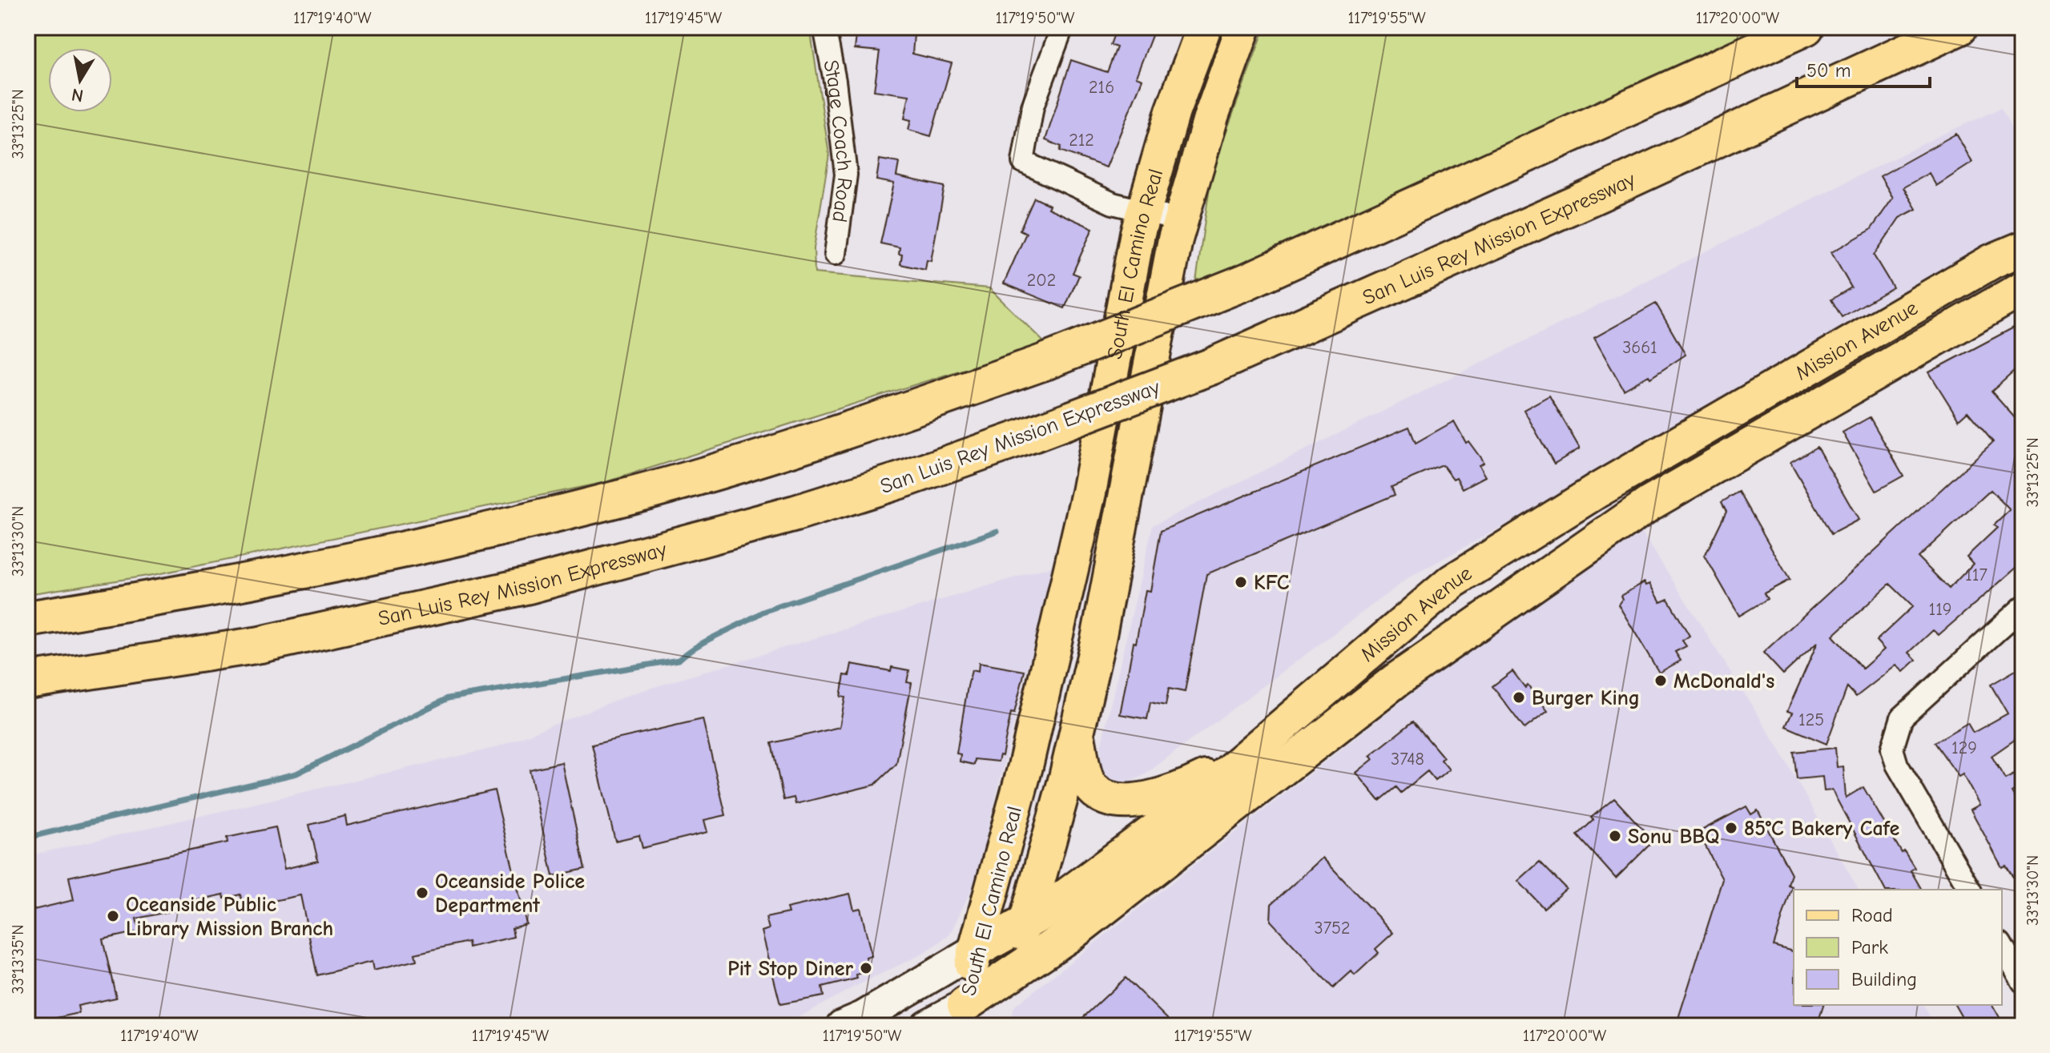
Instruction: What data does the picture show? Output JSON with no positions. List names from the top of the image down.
{
  "streets": {
    "highway": ["San Luis Rey Mission Expressway"],
    "main road": ["South El Camino Real", "Mission Avenue"],
    "street": ["Stage Coach Road"]
  },
  "crossings": [
    ["South El Camino Real", "Mission Avenue"]
  ],
  "places": [
    "KFC",
    "McDonald's",
    "Burger King",
    "85°C Bakery Cafe",
    "Sonu BBQ",
    "Oceanside Police Department",
    "Oceanside Public Library Mission Branch",
    "Pit Stop Diner"
  ],
  "house_numbers": [
    "216",
    "212",
    "202",
    "3661",
    "117",
    "119",
    "125",
    "129",
    "3748",
    "3752"
  ],
  "legend": ["Road", "Park", "Building"],
  "scale_bar": "50 m",
  "north": "bottom",
  "coordinates": [
    "117°19'40\"W",
    "117°19'45\"W",
    "117°19'50\"W",
    "117°19'55\"W",
    "117°20'00\"W",
    "33°13'25\"N",
    "33°13'30\"N",
    "33°13'35\"N"
  ]
}
